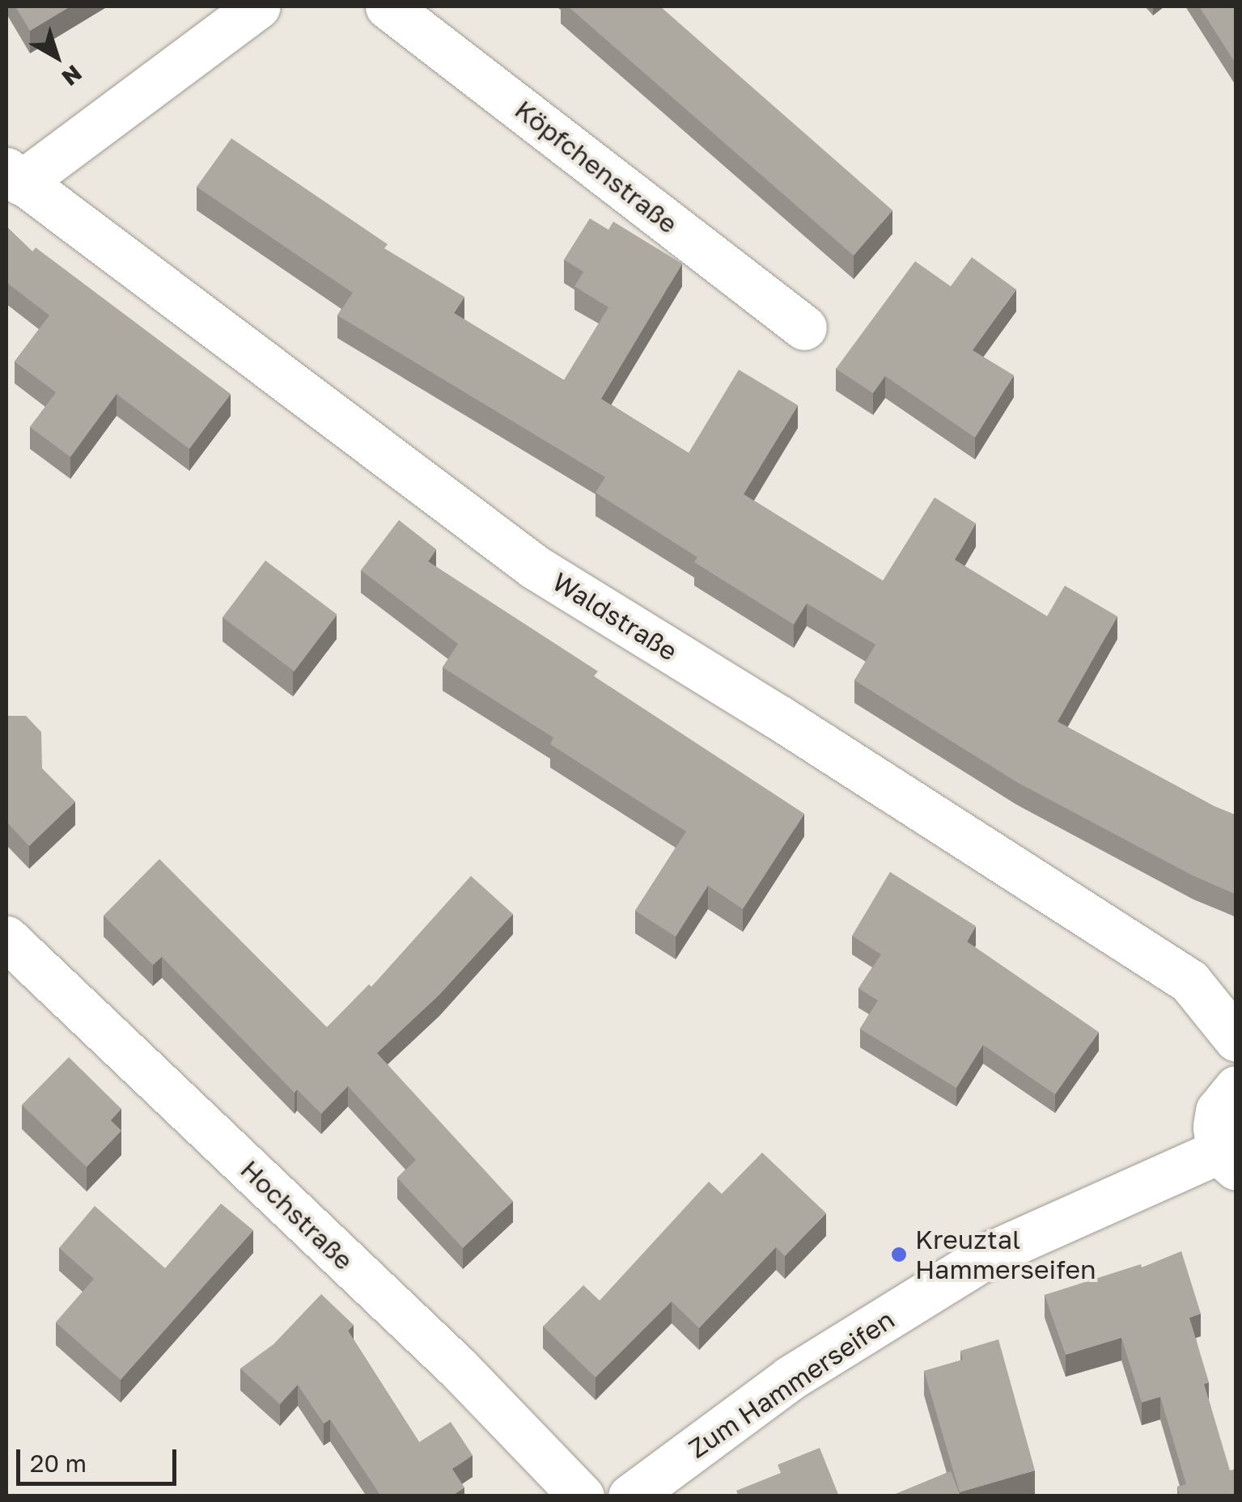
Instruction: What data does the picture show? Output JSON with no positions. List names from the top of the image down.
{
  "streets": {
    "street": [
      "Köpfchenstraße",
      "Waldstraße",
      "Hochstraße",
      "Zum Hammerseifen"
    ]
  },
  "places": ["Kreuztal Hammerseifen"],
  "scale_bar": "20 m",
  "north": "bottom right"
}
